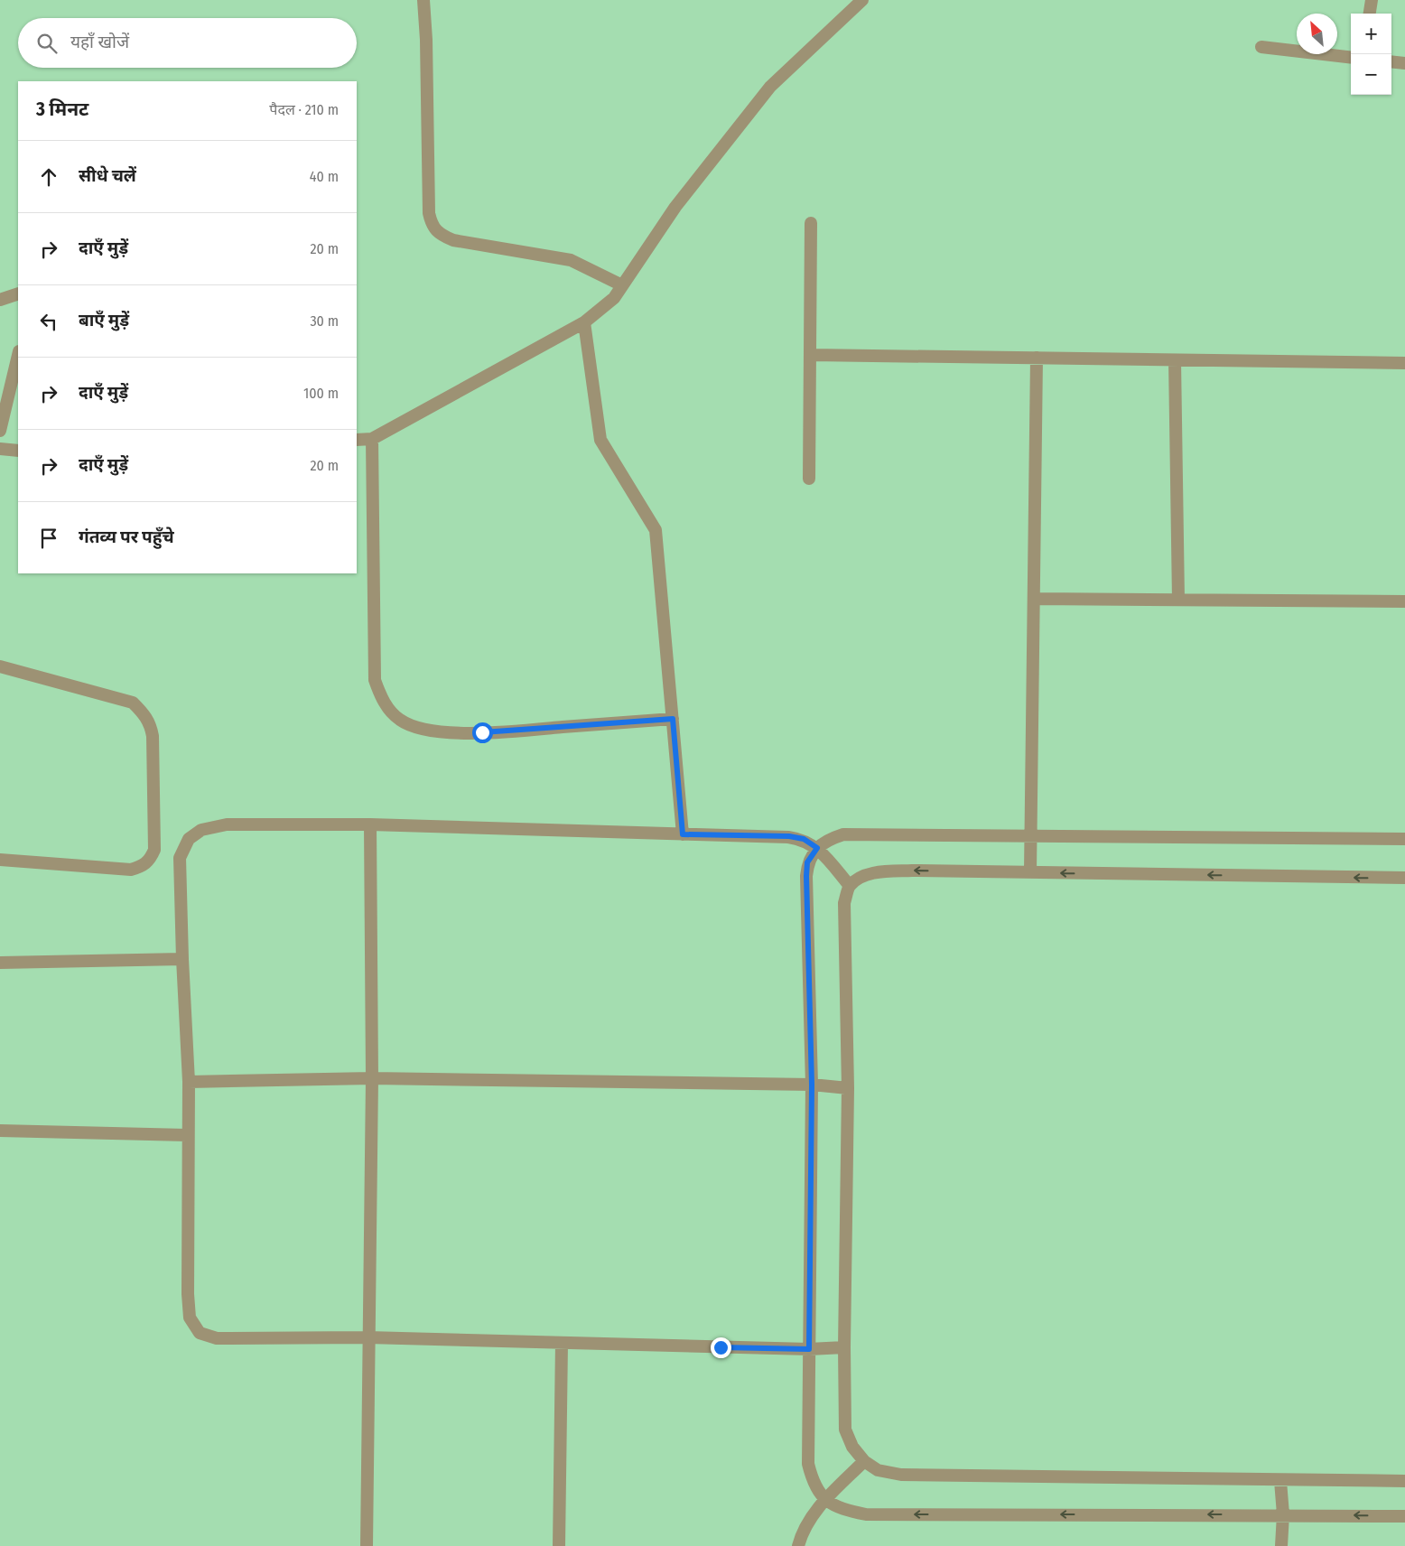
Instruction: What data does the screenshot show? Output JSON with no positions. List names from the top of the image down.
{
  "north": "top left",
  "page": {
    "map_buttons": ["+", "−"],
    "search": "यहाँ खोजें",
    "heading": ["3 मिनट", "पैदल · 210 m"],
    "list": [
      ["सीधे चलें", "40 m"],
      ["दाएँ मुड़ें", "20 m"],
      ["बाएँ मुड़ें", "30 m"],
      ["दाएँ मुड़ें", "100 m"],
      ["दाएँ मुड़ें", "20 m"],
      "गंतव्य पर पहुँचे"
    ]
  }
}
